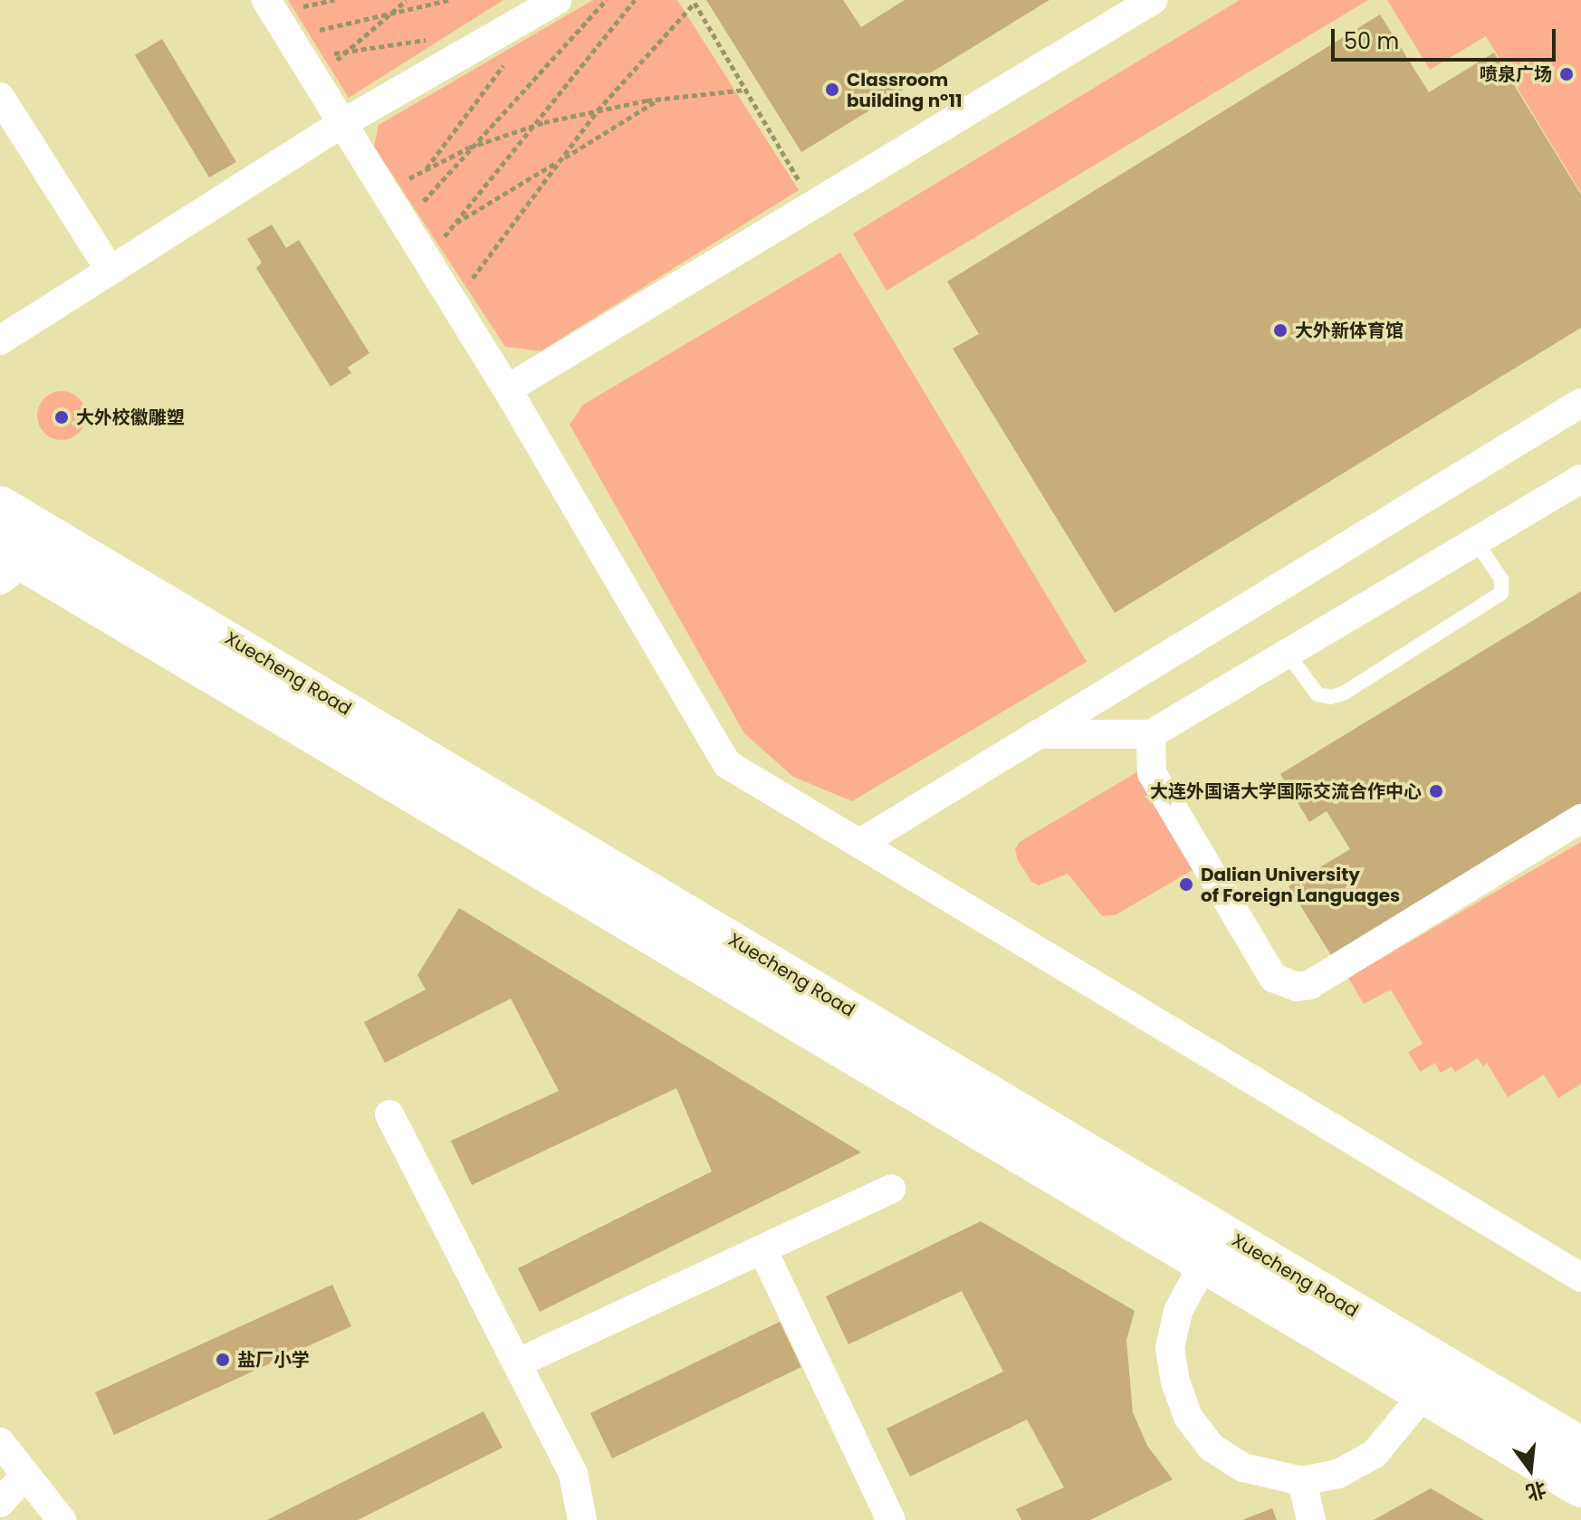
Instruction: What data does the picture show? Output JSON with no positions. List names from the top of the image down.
{
  "streets": {
    "main road": ["Xuecheng Road"]
  },
  "places": [
    "喷泉广场",
    "Classroom building n°11",
    "大外新体育馆",
    "大外校徽雕塑",
    "大连外国语大学国际交流合作中心",
    "Dalian University of Foreign Languages",
    "盐厂小学"
  ],
  "scale_bar": "50 m",
  "north": "bottom"
}
